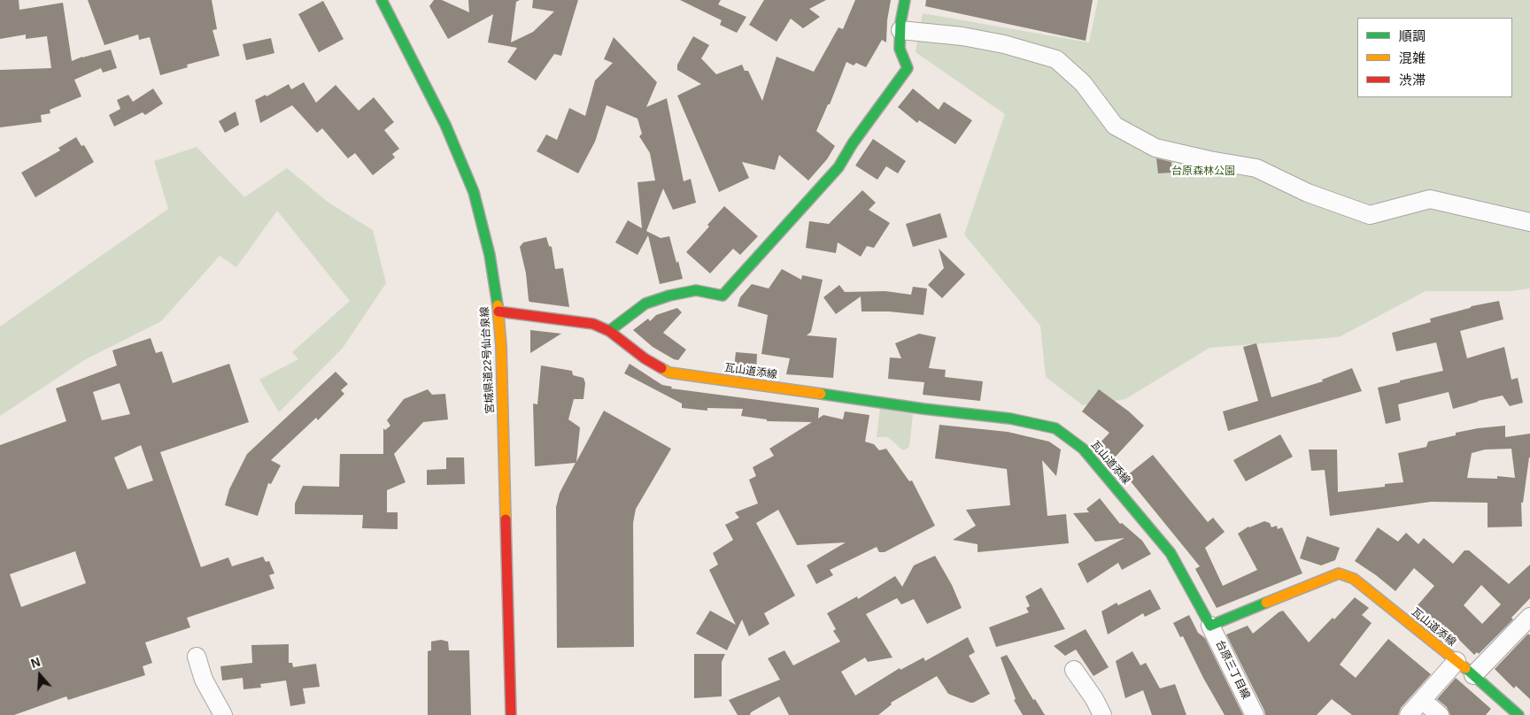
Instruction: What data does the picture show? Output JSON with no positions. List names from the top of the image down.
{
  "streets": {
    "street": ["宮城県道22号仙台泉線", "瓦山道添線", "台原三丁目線"]
  },
  "crossings": [
    ["宮城県道22号仙台泉線", "瓦山道添線"],
    ["瓦山道添線", "台原三丁目線"]
  ],
  "parks": ["台原森林公園"],
  "legend": ["順調", "混雑", "渋滞"],
  "north": "top"
}
